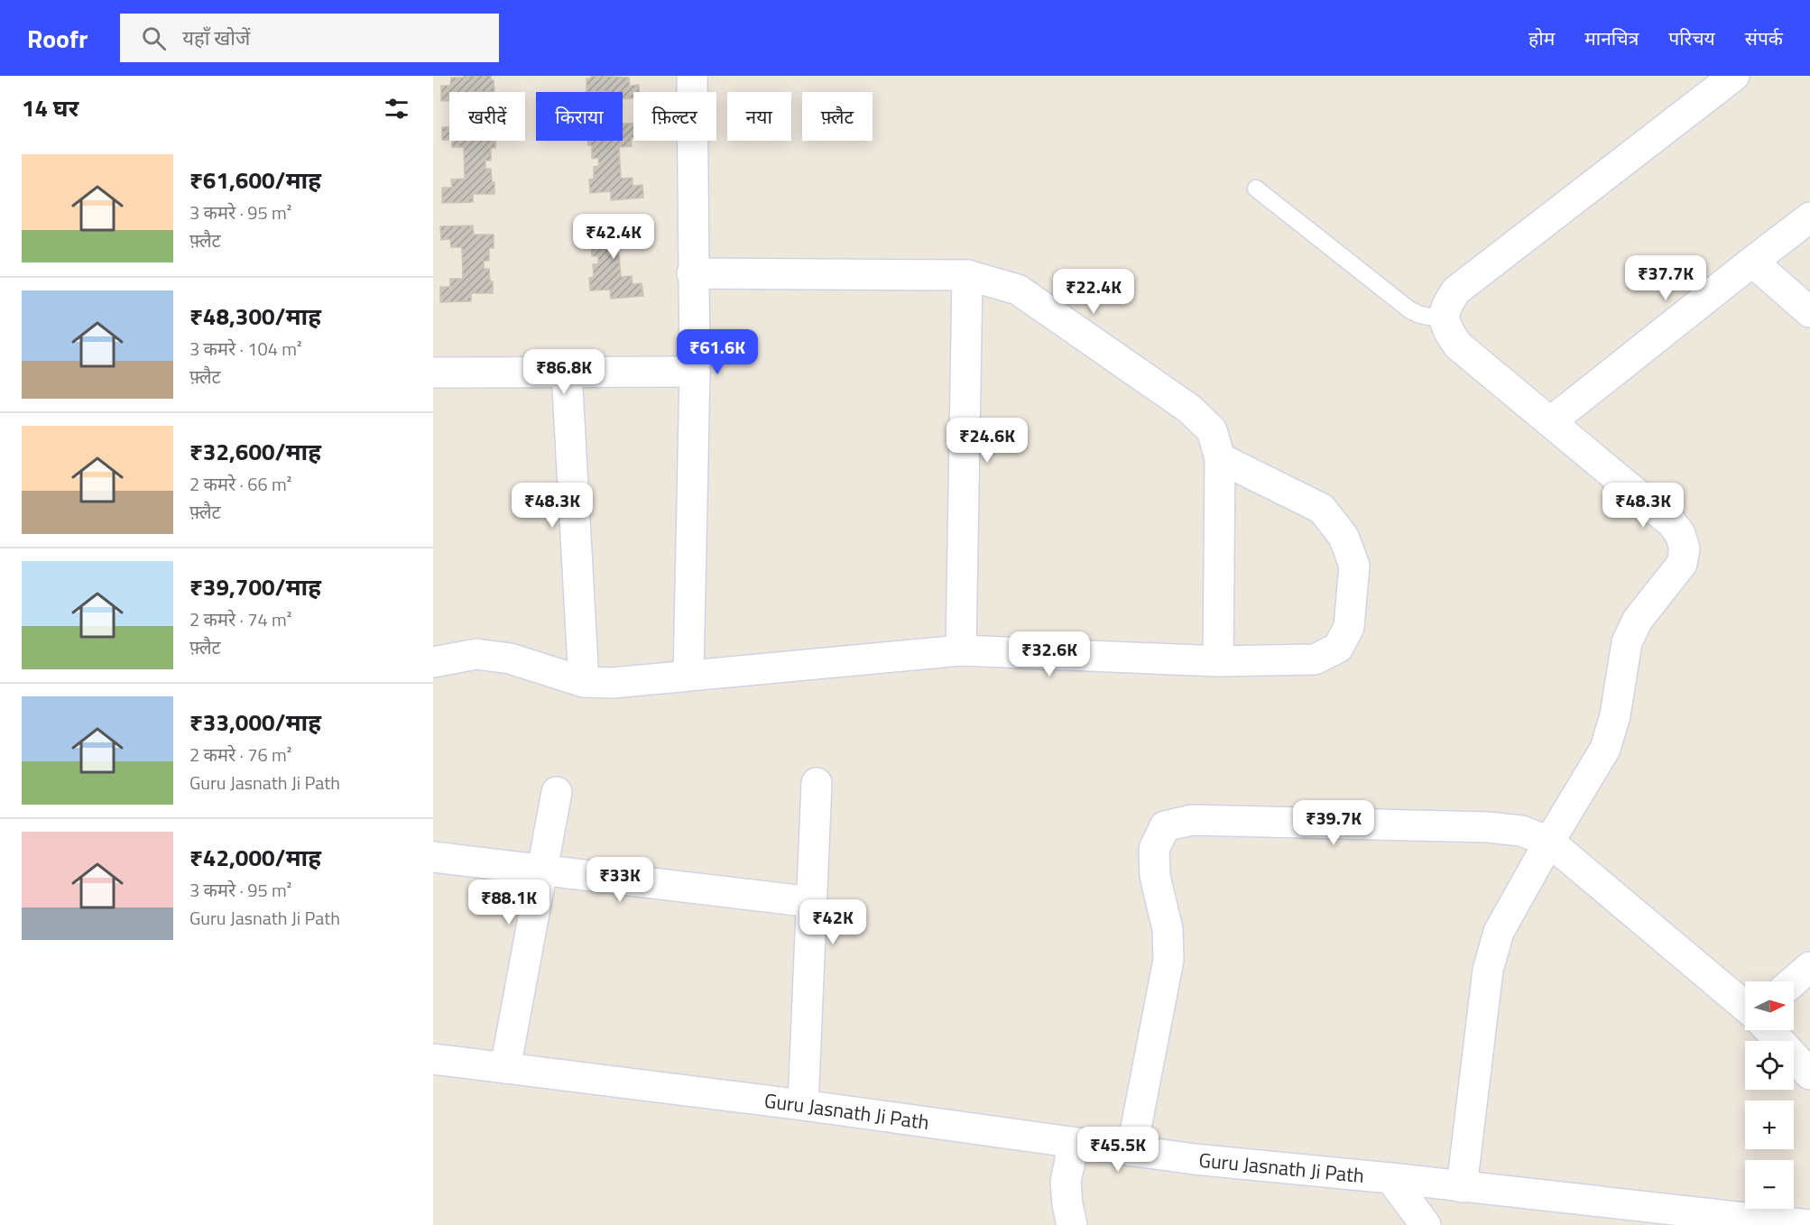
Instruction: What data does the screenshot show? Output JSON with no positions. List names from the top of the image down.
{
  "streets": {
    "street": ["Guru Jasnath Ji Path"]
  },
  "north": "right",
  "page": {
    "header": "Roofr",
    "search": "यहाँ खोजें",
    "nav": [
      "होम",
      "मानचित्र",
      "परिचय",
      "संपर्क"
    ],
    "heading": "14 घर",
    "chip": [
      "खरीदें",
      "किराया",
      "फ़िल्टर",
      "नया",
      "फ़्लैट"
    ],
    "list": [
      {
        "name": "₹61,600/माह",
        "note": "3 कमरे · 95 m² · फ़्लैट"
      },
      {
        "name": "₹48,300/माह",
        "note": "3 कमरे · 104 m² · फ़्लैट"
      },
      {
        "name": "₹32,600/माह",
        "note": "2 कमरे · 66 m² · फ़्लैट"
      },
      {
        "name": "₹39,700/माह",
        "note": "2 कमरे · 74 m² · फ़्लैट"
      },
      {
        "name": "₹33,000/माह",
        "note": "2 कमरे · 76 m² · Guru Jasnath Ji Path"
      },
      {
        "name": "₹42,000/माह",
        "note": "3 कमरे · 95 m² · Guru Jasnath Ji Path"
      }
    ],
    "price": [
      "₹42.4K",
      "₹37.7K",
      "₹22.4K",
      "₹61.6K",
      "₹86.8K",
      "₹24.6K",
      "₹48.3K",
      "₹48.3K",
      "₹32.6K",
      "₹39.7K",
      "₹33K",
      "₹88.1K",
      "₹42K",
      "₹45.5K"
    ],
    "map_buttons": ["+", "−"]
  }
}
